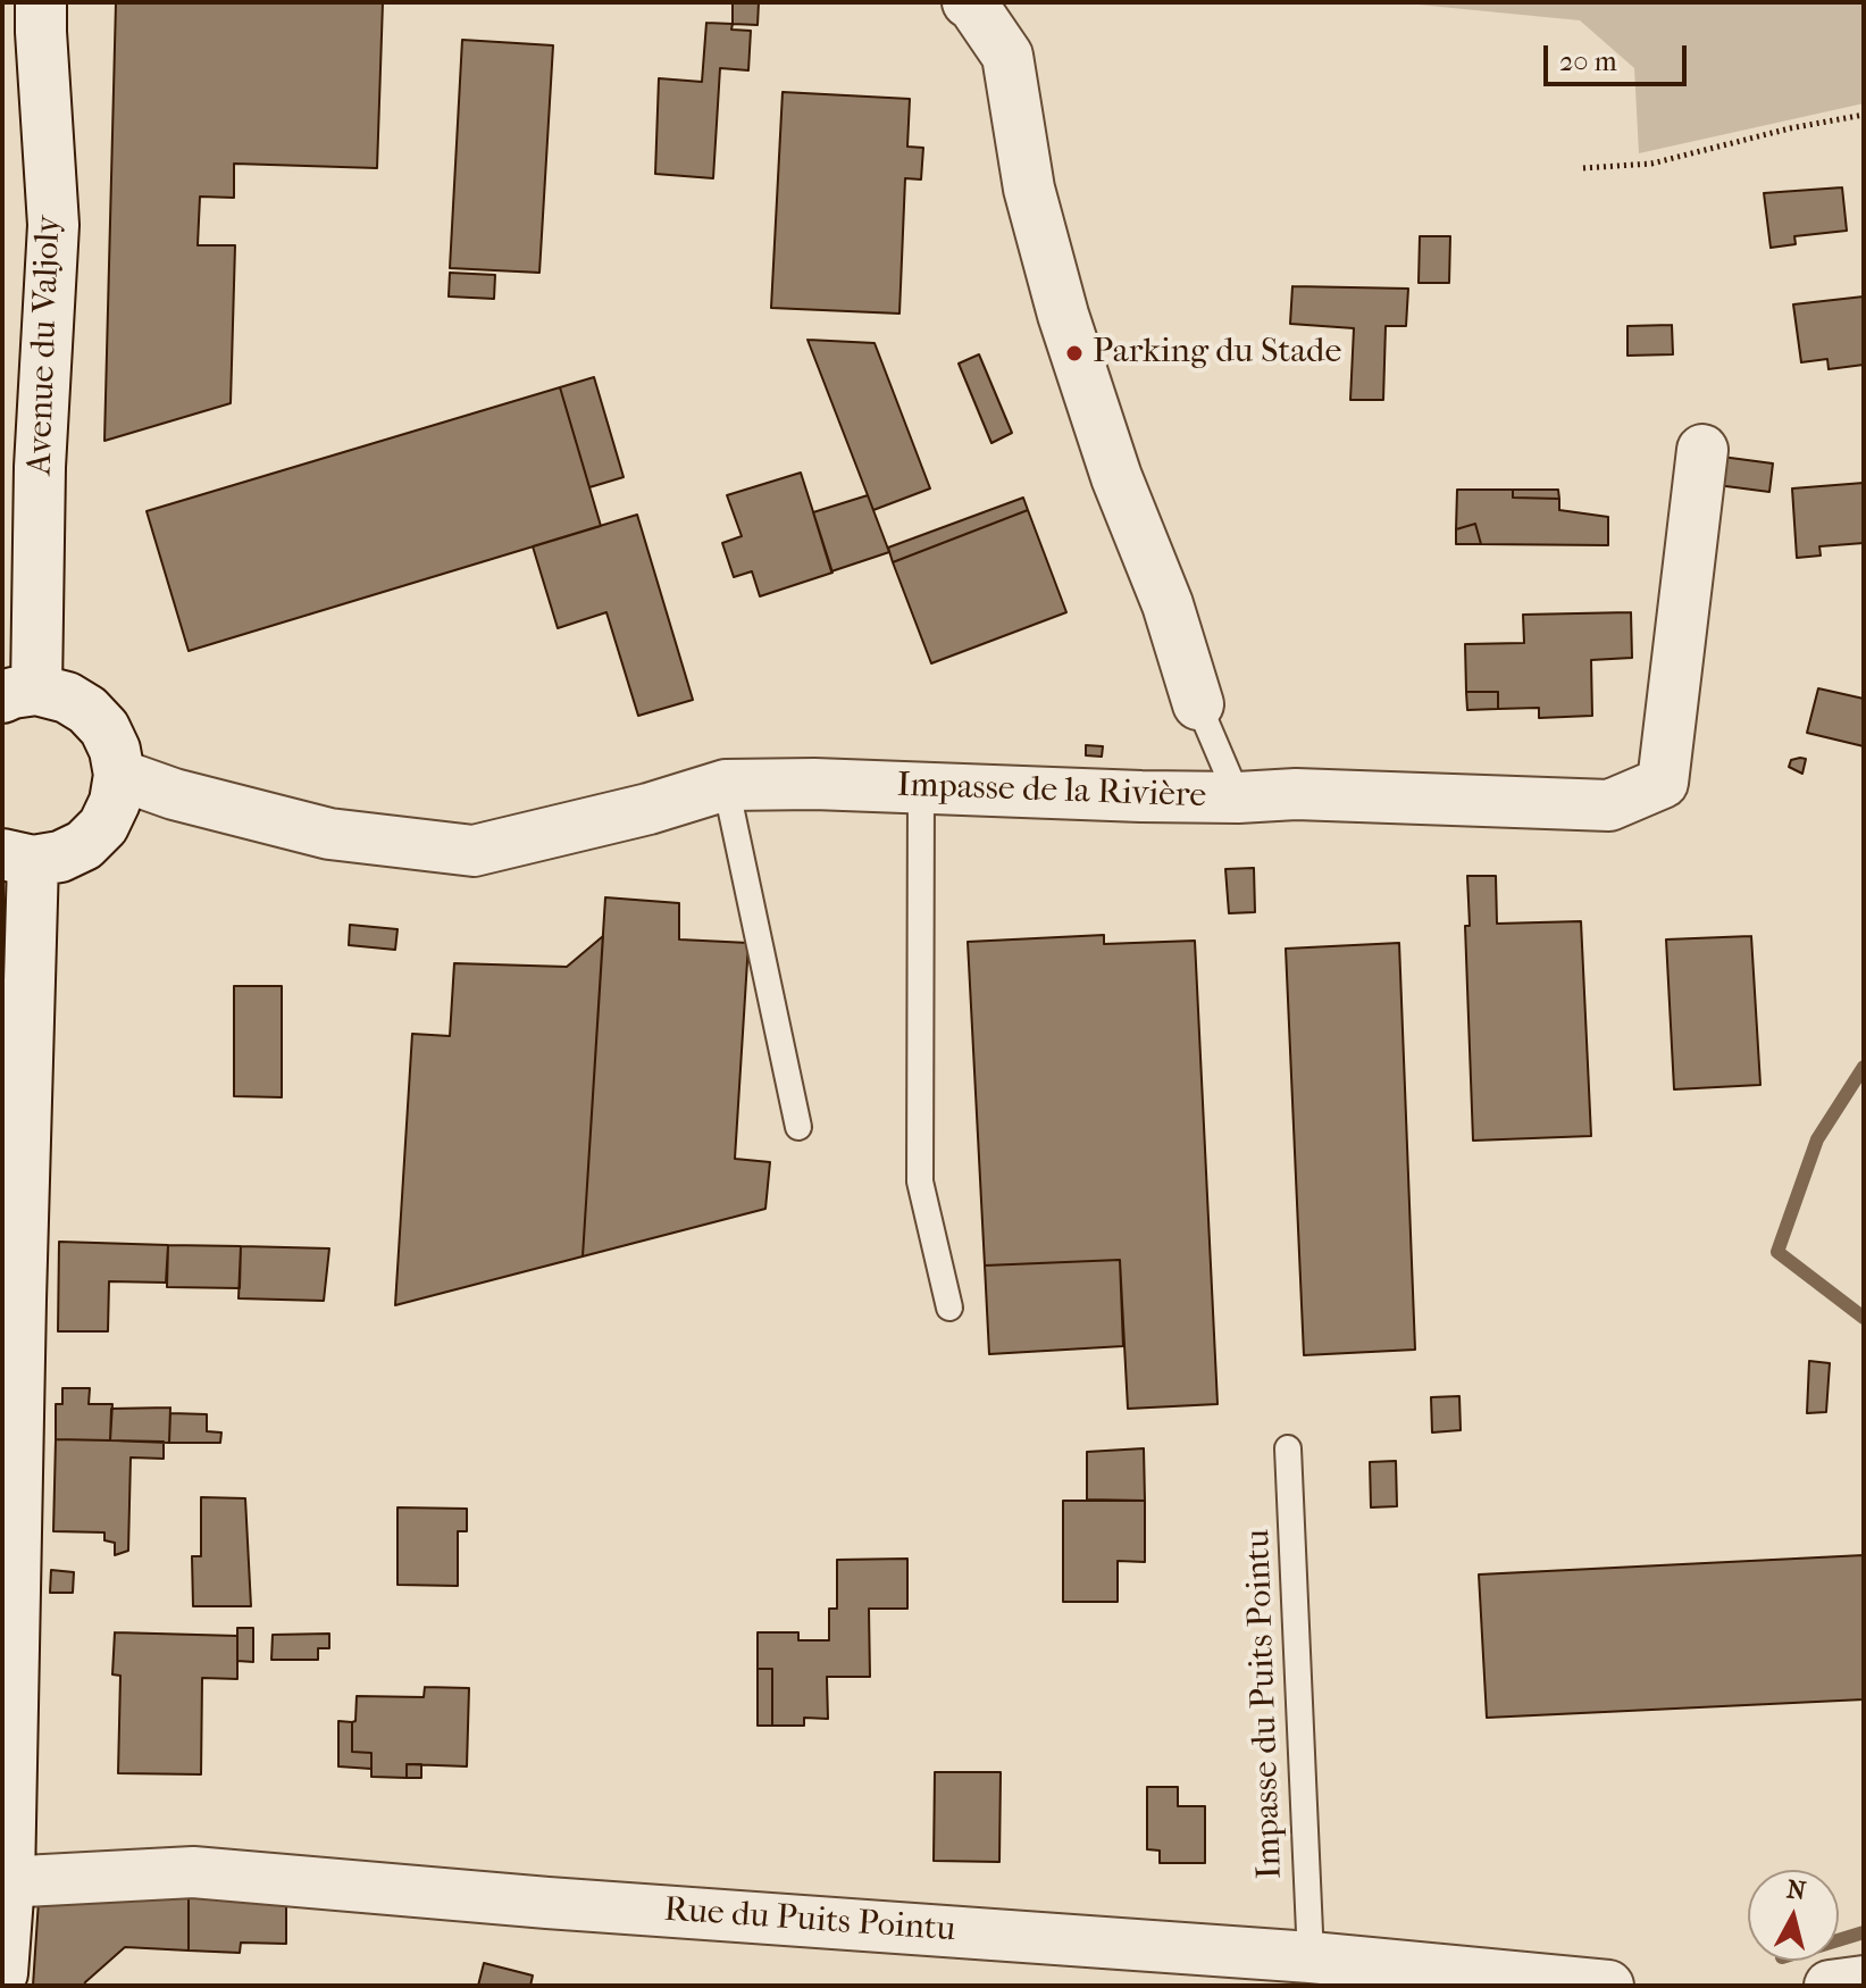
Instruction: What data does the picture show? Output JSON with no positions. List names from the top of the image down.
{
  "streets": {
    "street": ["Avenue du Valjoly", "Impasse de la Rivière", "Rue du Puits Pointu"],
    "lane": ["Impasse du Puits Pointu"]
  },
  "crossings": [
    ["Impasse du Puits Pointu", "Rue du Puits Pointu"]
  ],
  "places": ["Parking du Stade"],
  "scale_bar": "20 m",
  "north": "top"
}
